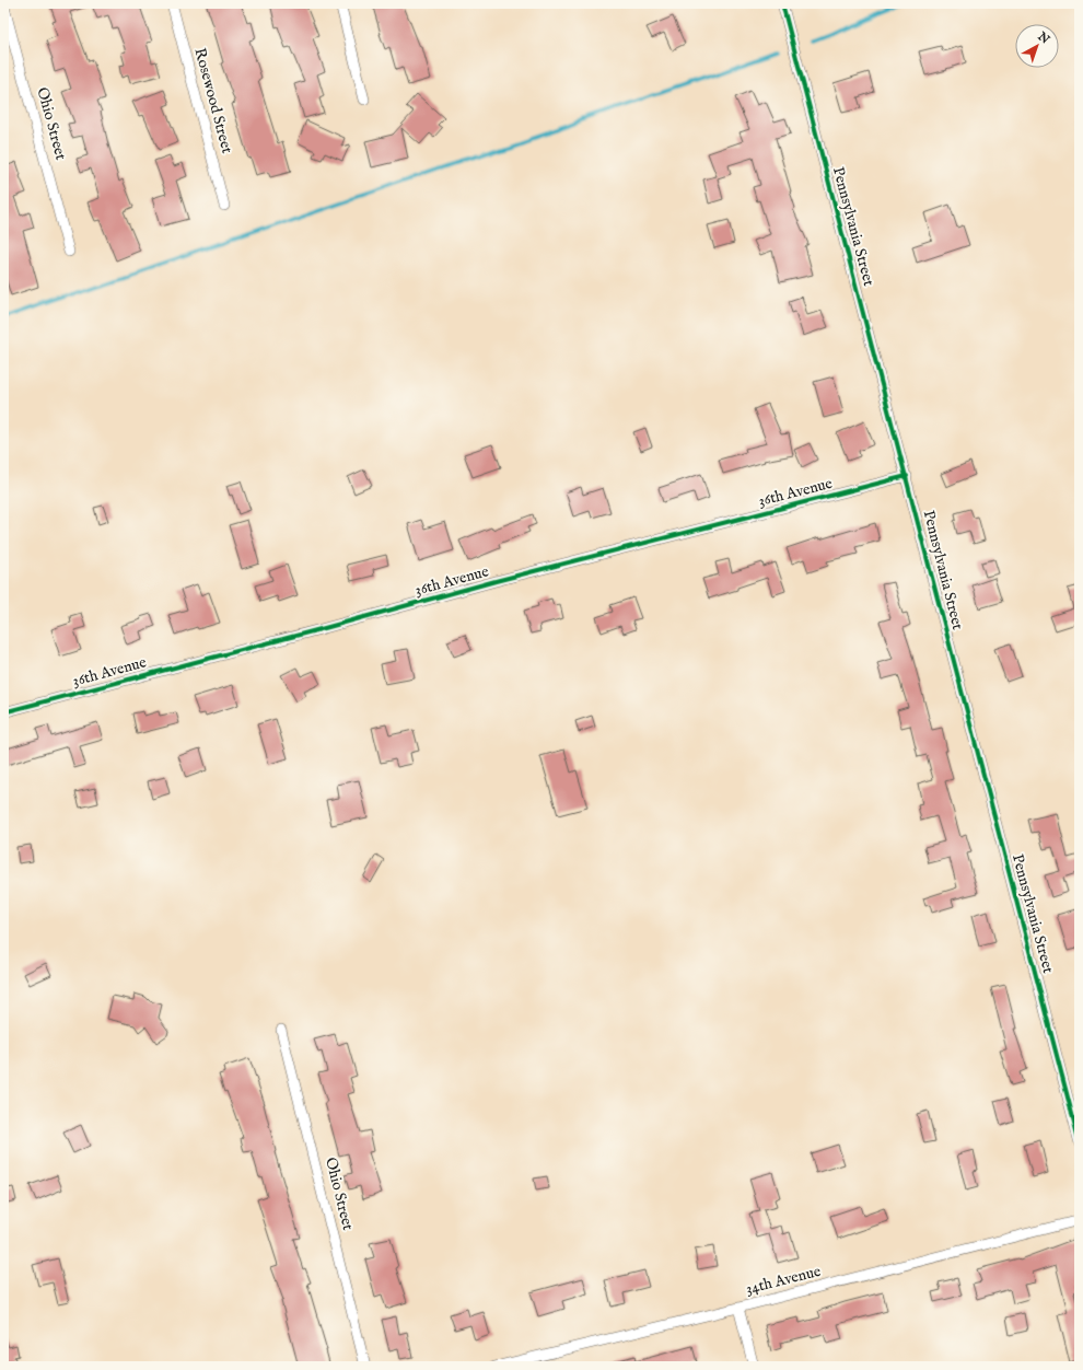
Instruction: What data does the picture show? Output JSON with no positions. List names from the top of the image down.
{
  "streets": {
    "street": [
      "Rosewood Street",
      "Ohio Street",
      "Pennsylvania Street",
      "36th Avenue",
      "34th Avenue"
    ]
  },
  "crossings": [
    ["Pennsylvania Street", "36th Avenue"]
  ],
  "north": "top right"
}
